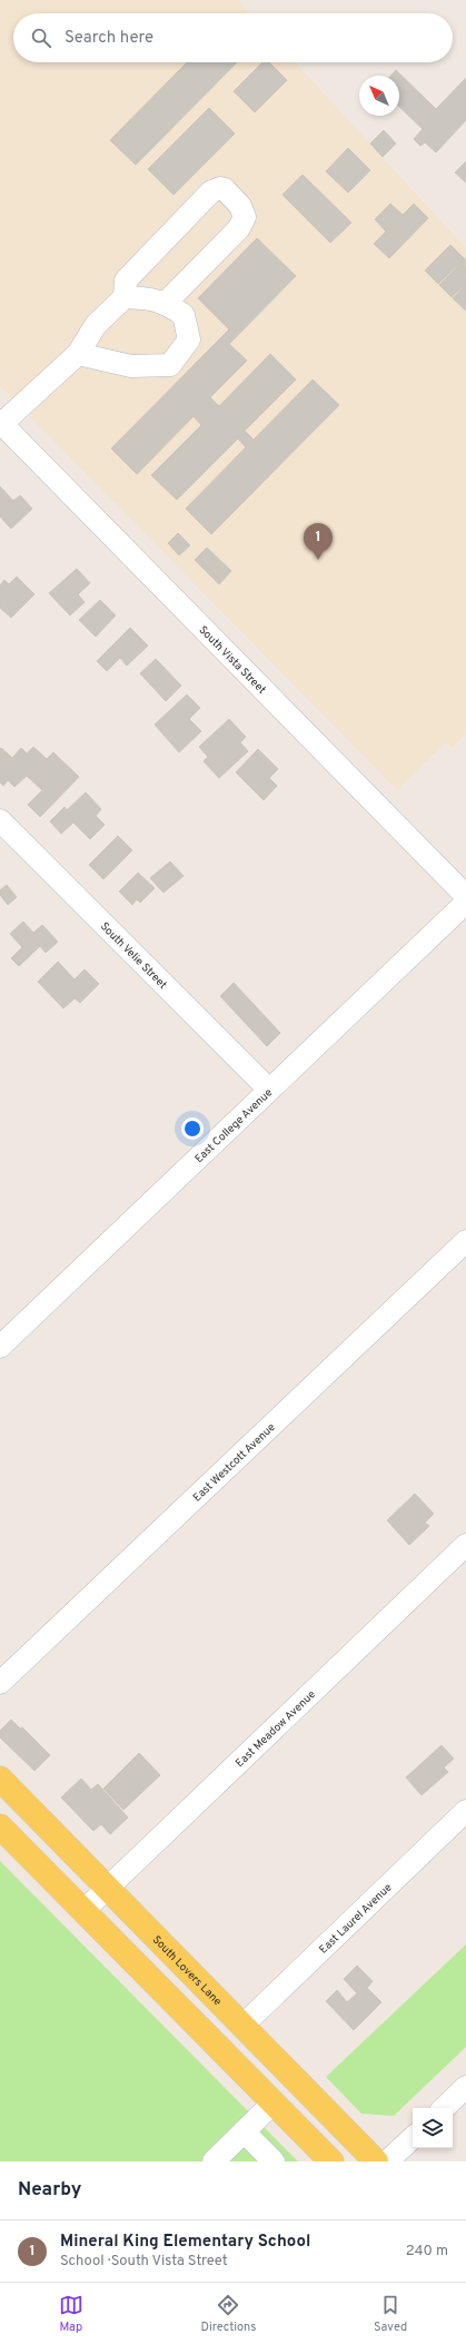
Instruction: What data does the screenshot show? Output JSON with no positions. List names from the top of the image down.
{
  "streets": {
    "main road": ["South Lovers Lane"],
    "street": [
      "South Vista Street",
      "South Velie Street",
      "East College Avenue",
      "East Westcott Avenue",
      "East Meadow Avenue",
      "East Laurel Avenue"
    ]
  },
  "crossings": [
    ["South Velie Street", "East College Avenue"],
    ["East Meadow Avenue", "South Lovers Lane"],
    ["East Laurel Avenue", "South Lovers Lane"]
  ],
  "north": "top left",
  "page": {
    "search": "Search here",
    "pins": "1",
    "heading": "Nearby",
    "list": [
      {
        "mark": "1",
        "name": "Mineral King Elementary School",
        "note": "School · South Vista Street",
        "value": "240 m"
      }
    ],
    "nav": ["Map", "Directions", "Saved"]
  }
}
